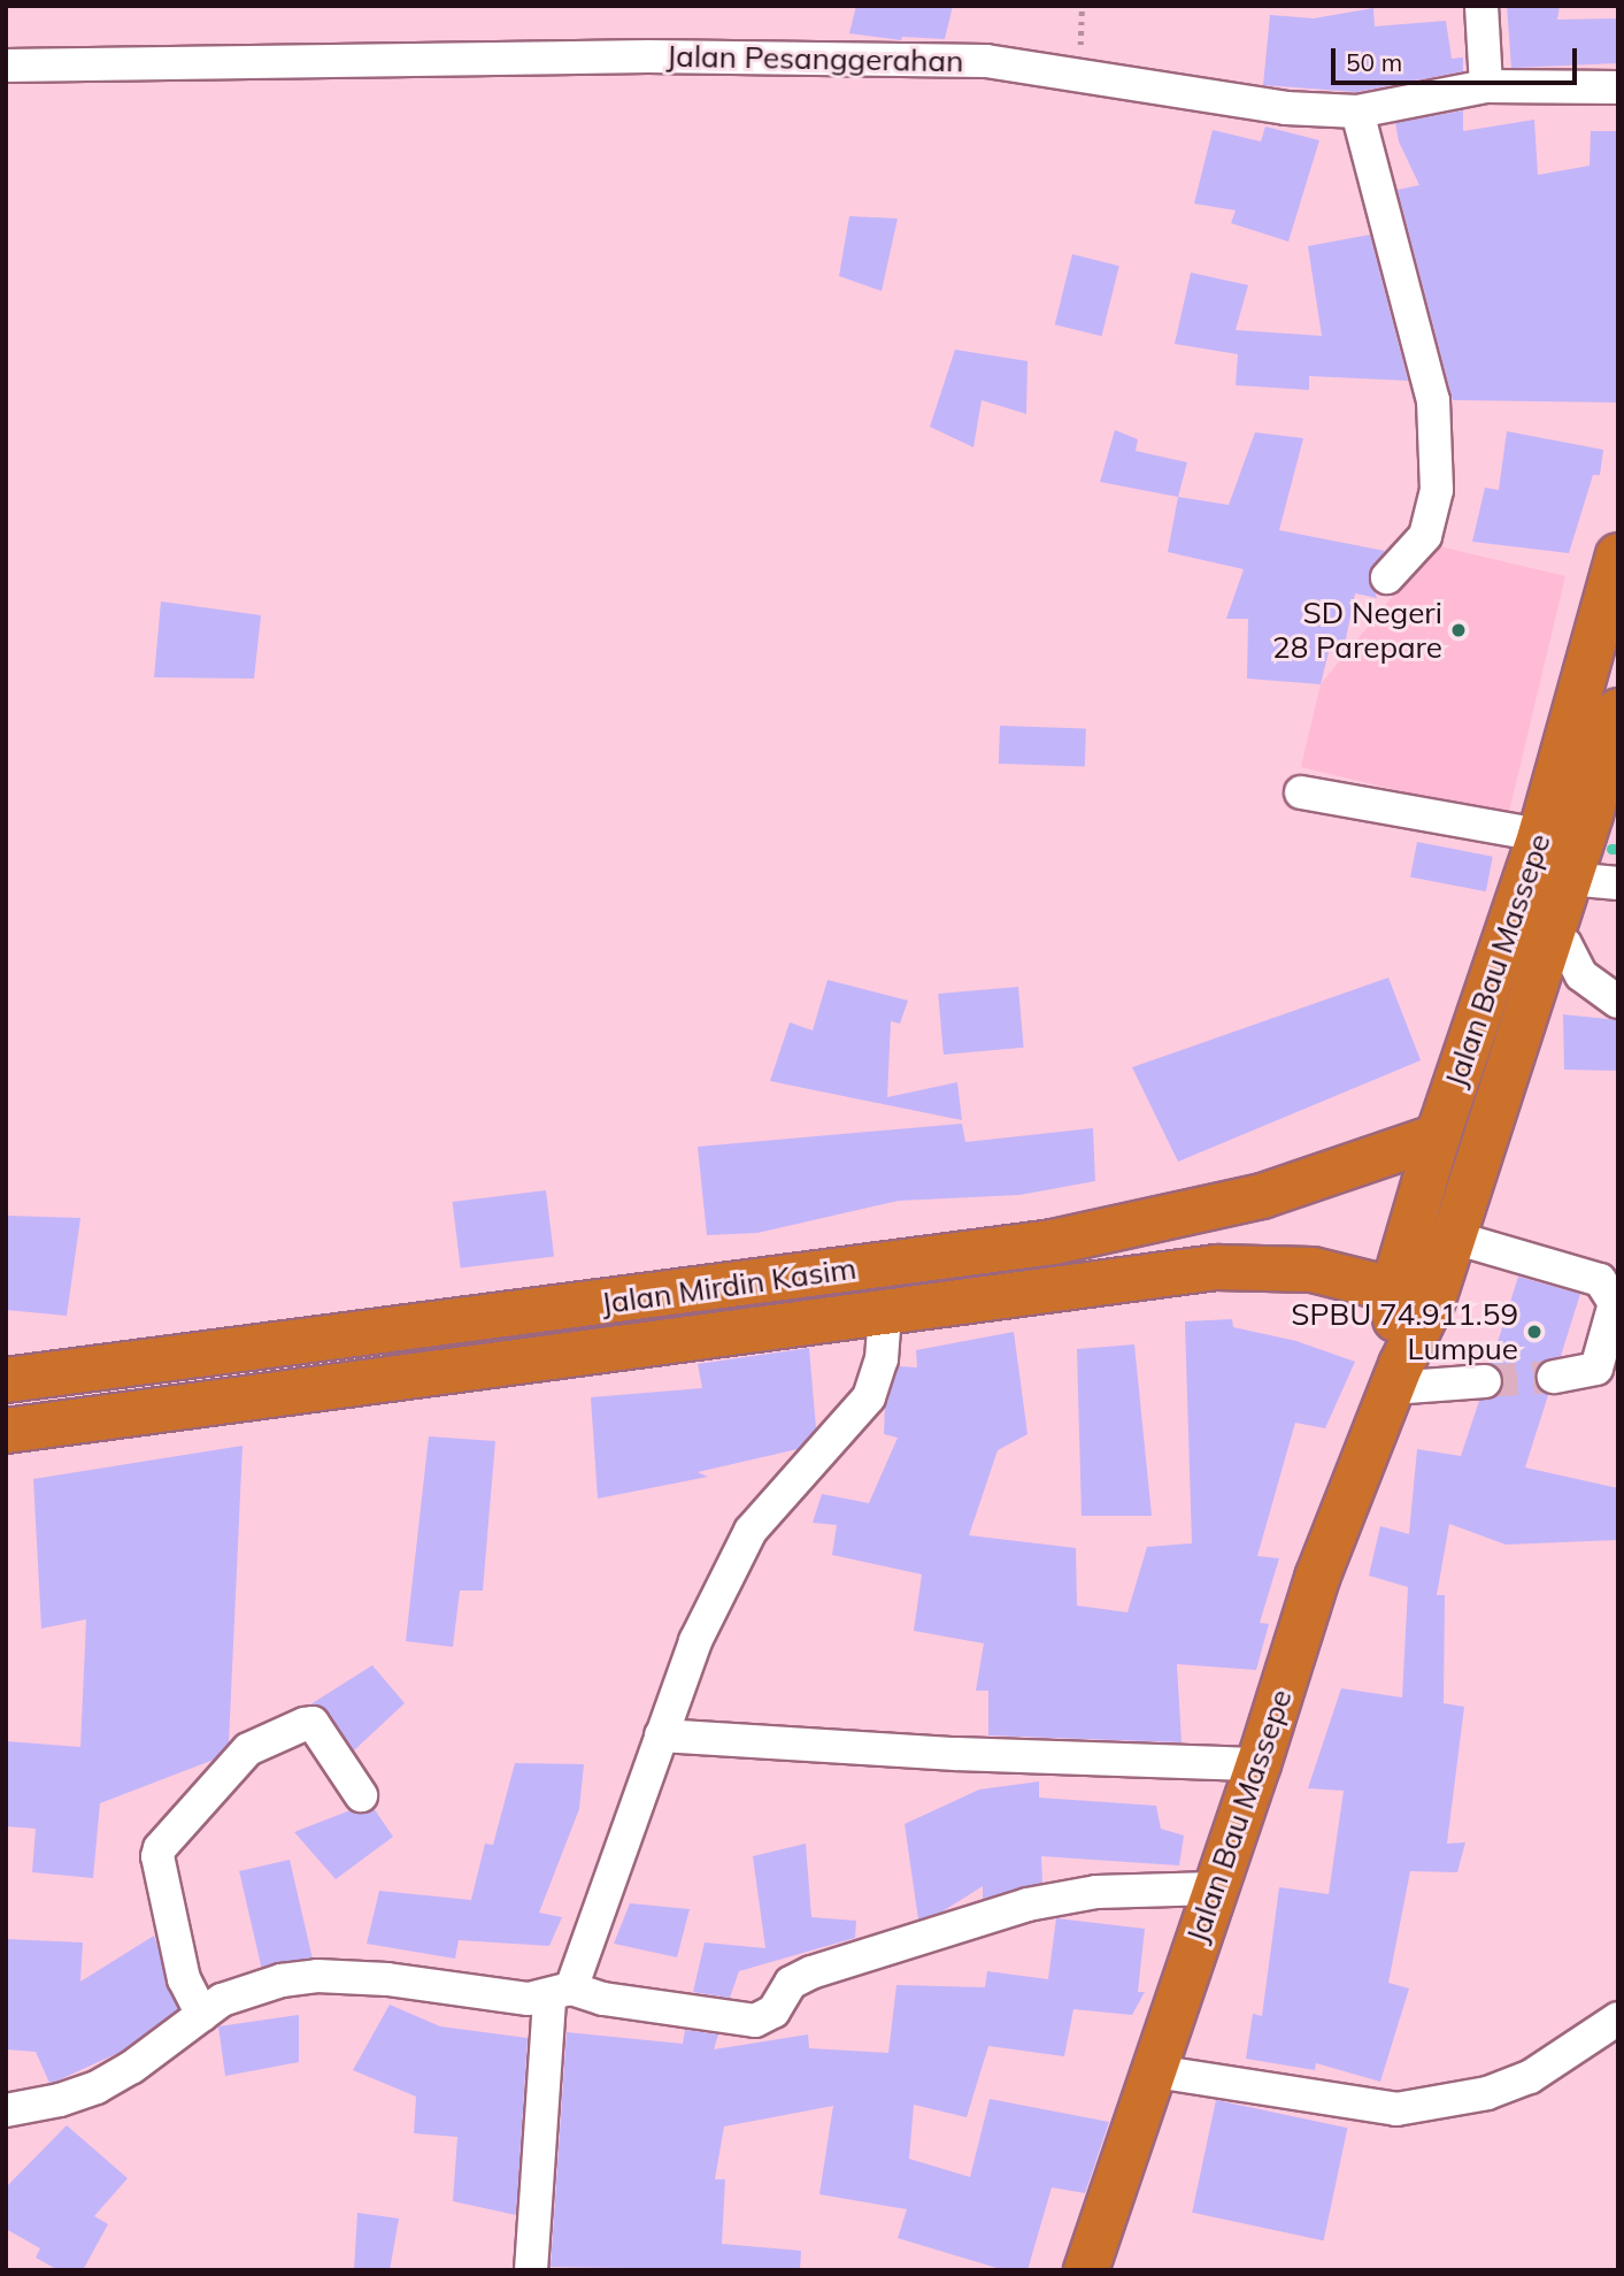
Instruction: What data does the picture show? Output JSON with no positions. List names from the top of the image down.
{
  "streets": {
    "highway": ["Jalan Bau Massepe", "Jalan Mirdin Kasim"],
    "street": ["Jalan Pesanggerahan"]
  },
  "crossings": [
    ["Jalan Bau Massepe", "Jalan Mirdin Kasim"]
  ],
  "places": ["SD Negeri 28 Parepare", "SPBU 74.911.59 Lumpue"],
  "scale_bar": "50 m"
}
